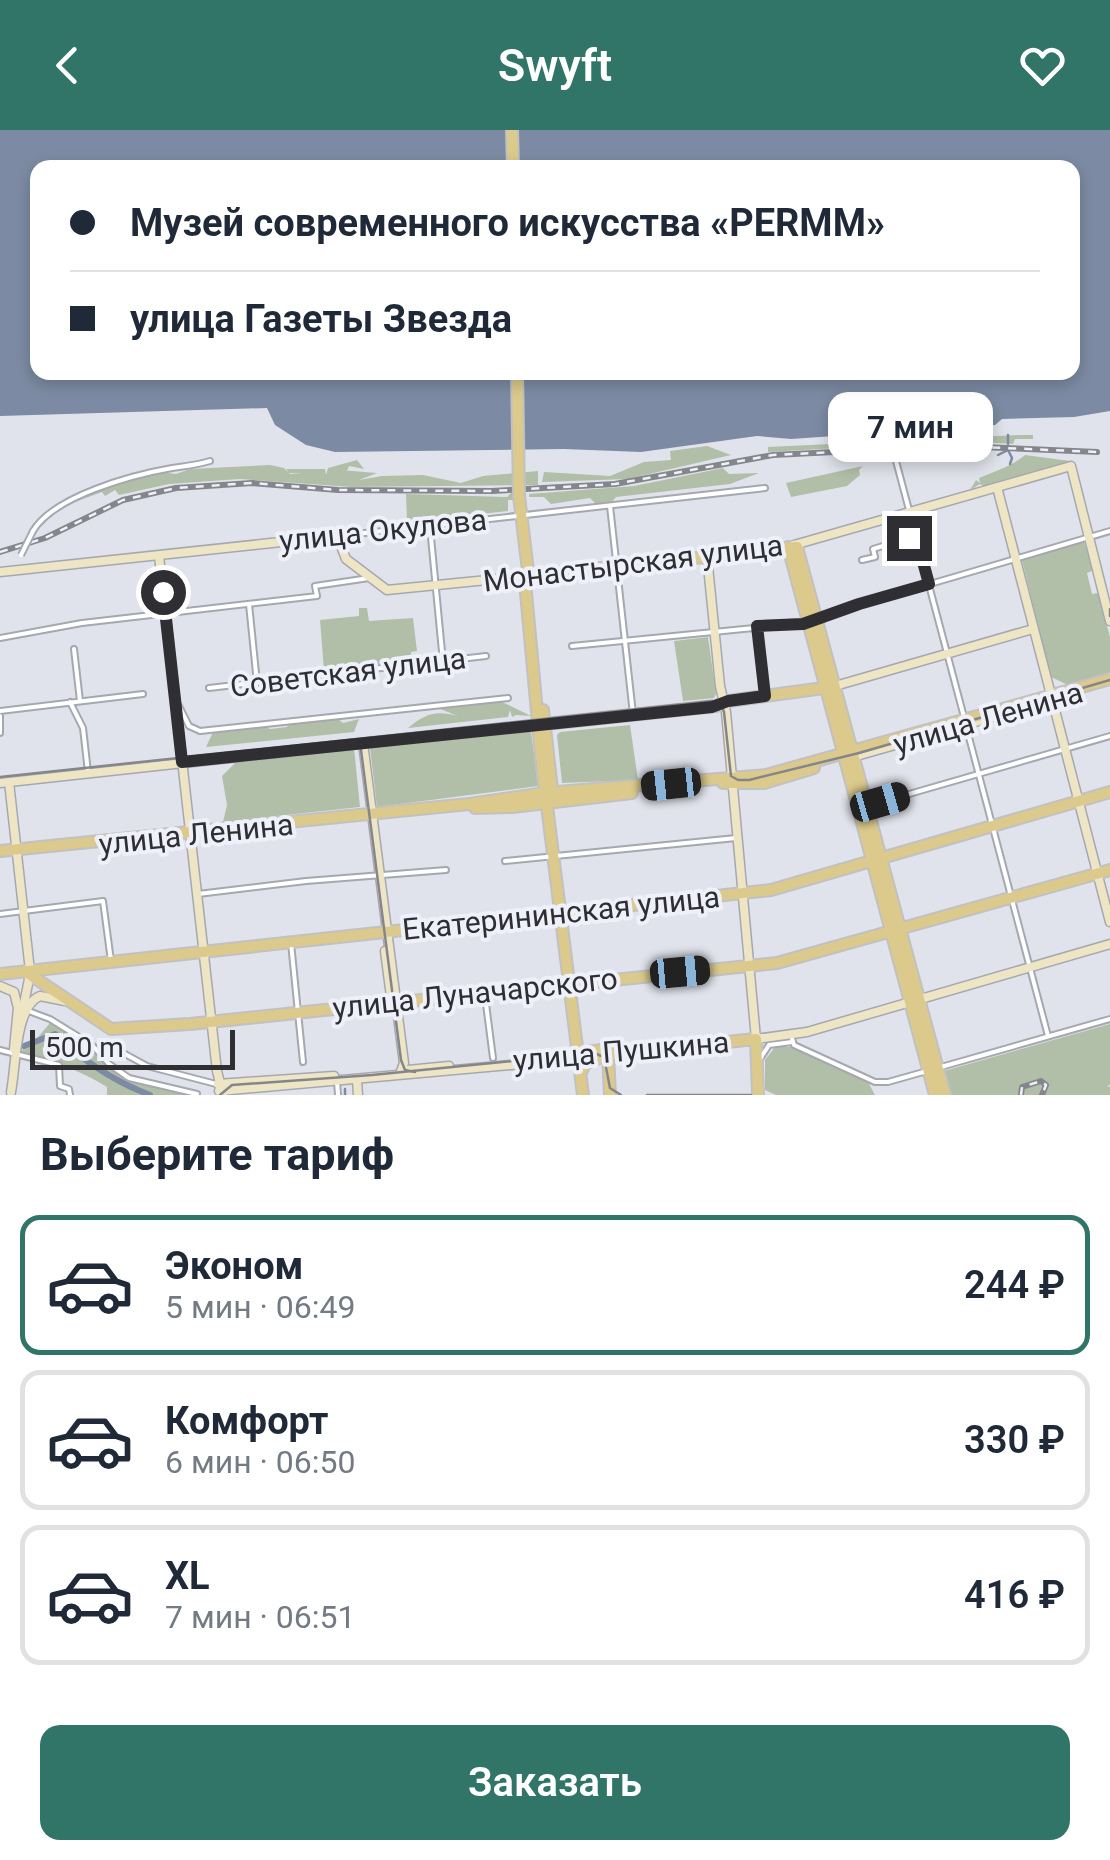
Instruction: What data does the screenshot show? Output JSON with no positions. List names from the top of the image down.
{
  "streets": {
    "main road": [
      "улица Окулова",
      "Монастырская улица",
      "улица Ленина",
      "Екатерининская улица",
      "улица Луначарского",
      "улица Пушкина"
    ],
    "street": ["Советская улица"]
  },
  "crossings": [
    ["Екатерининская улица", "улица Луначарского"]
  ],
  "scale_bar": "500 m",
  "page": {
    "header": "Swyft",
    "banner": ["Музей современного искусства «PERMM»", "улица Газеты Звезда"],
    "bubble": "7 мин",
    "scale": "500 m",
    "heading": "Выберите тариф",
    "list": [
      {
        "name": "Эконом",
        "note": "5 мин · 06:49",
        "value": "244 ₽"
      },
      {
        "name": "Комфорт",
        "note": "6 мин · 06:50",
        "value": "330 ₽"
      },
      {
        "name": "XL",
        "note": "7 мин · 06:51",
        "value": "416 ₽"
      }
    ],
    "buttons": "Заказать"
  }
}
